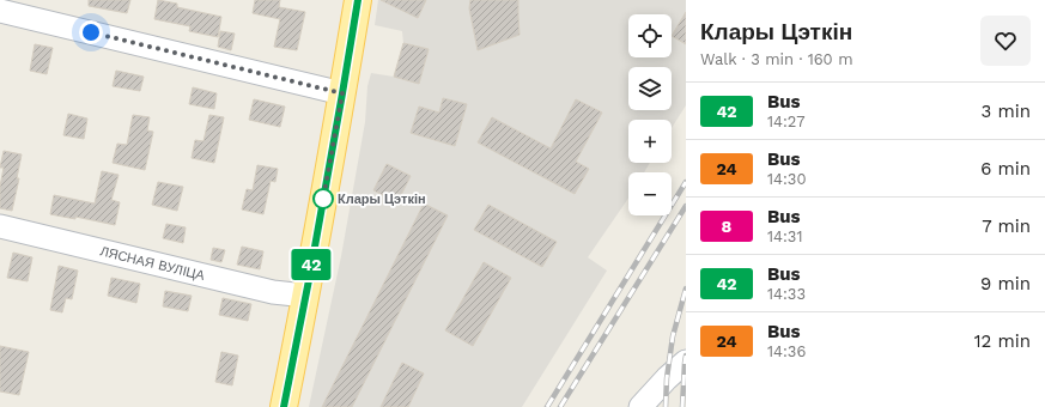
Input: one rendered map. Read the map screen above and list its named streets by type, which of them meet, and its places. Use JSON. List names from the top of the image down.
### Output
{
  "streets": {
    "street": ["ЛЯСНАЯ ВУЛІЦА"]
  },
  "places": ["Клары Цэткін"],
  "lines": ["bus line 42"],
  "page": {
    "on_map": "42",
    "heading": ["Клары Цэткін", "Walk · 3 min · 160 m"],
    "map_buttons": ["+", "−"],
    "list": [
      {
        "mark": "42",
        "name": "Bus",
        "note": "14:27",
        "value": "3 min"
      },
      {
        "mark": "24",
        "name": "Bus",
        "note": "14:30",
        "value": "6 min"
      },
      {
        "mark": "8",
        "name": "Bus",
        "note": "14:31",
        "value": "7 min"
      },
      {
        "mark": "42",
        "name": "Bus",
        "note": "14:33",
        "value": "9 min"
      },
      {
        "mark": "24",
        "name": "Bus",
        "note": "14:36",
        "value": "12 min"
      }
    ]
  }
}
